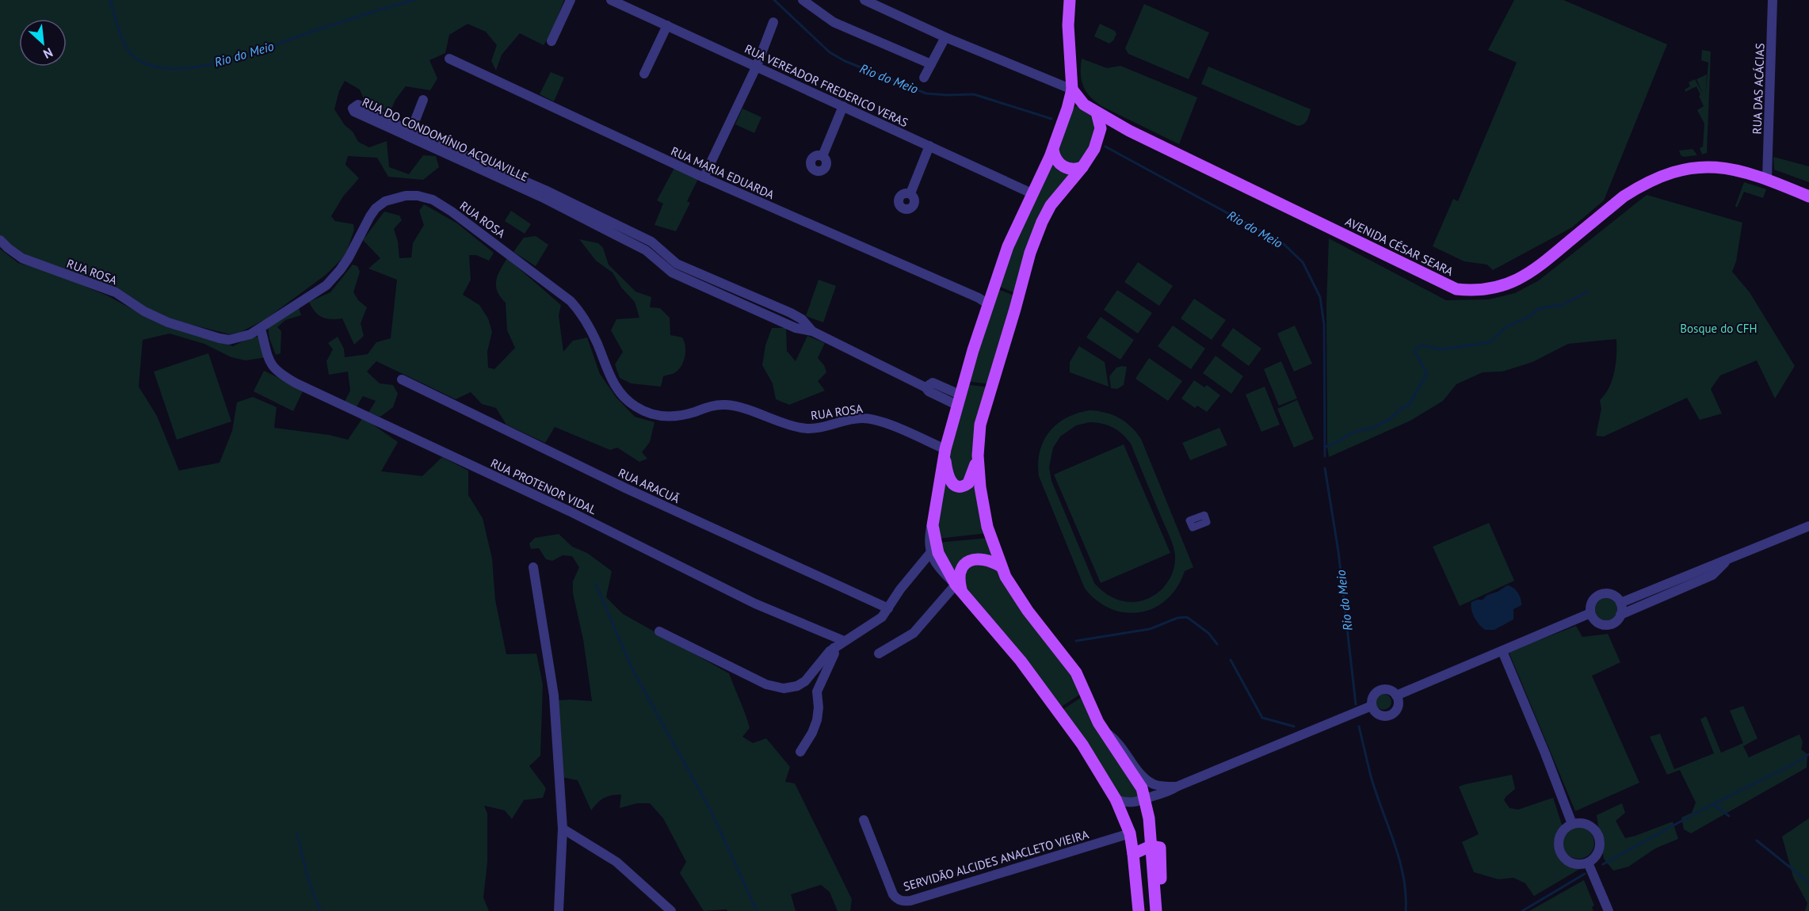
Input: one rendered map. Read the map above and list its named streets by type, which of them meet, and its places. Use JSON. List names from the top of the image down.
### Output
{
  "streets": {
    "main road": ["AVENIDA CÉSAR SEARA"],
    "street": [
      "RUA VEREADOR FREDERICO VERAS",
      "RUA DAS ACÁCIAS",
      "RUA DO CONDOMÍNIO ACQUAVILLE",
      "RUA MARIA EDUARDA",
      "RUA ROSA",
      "RUA ARACUÃ",
      "RUA PROTENOR VIDAL",
      "SERVIDÃO ALCIDES ANACLETO VIEIRA"
    ]
  },
  "crossings": [
    ["RUA DAS ACÁCIAS", "AVENIDA CÉSAR SEARA"],
    ["RUA ROSA", "RUA PROTENOR VIDAL"]
  ],
  "water": ["Rio do Meio"],
  "parks": ["Bosque do CFH"],
  "north": "bottom right"
}
